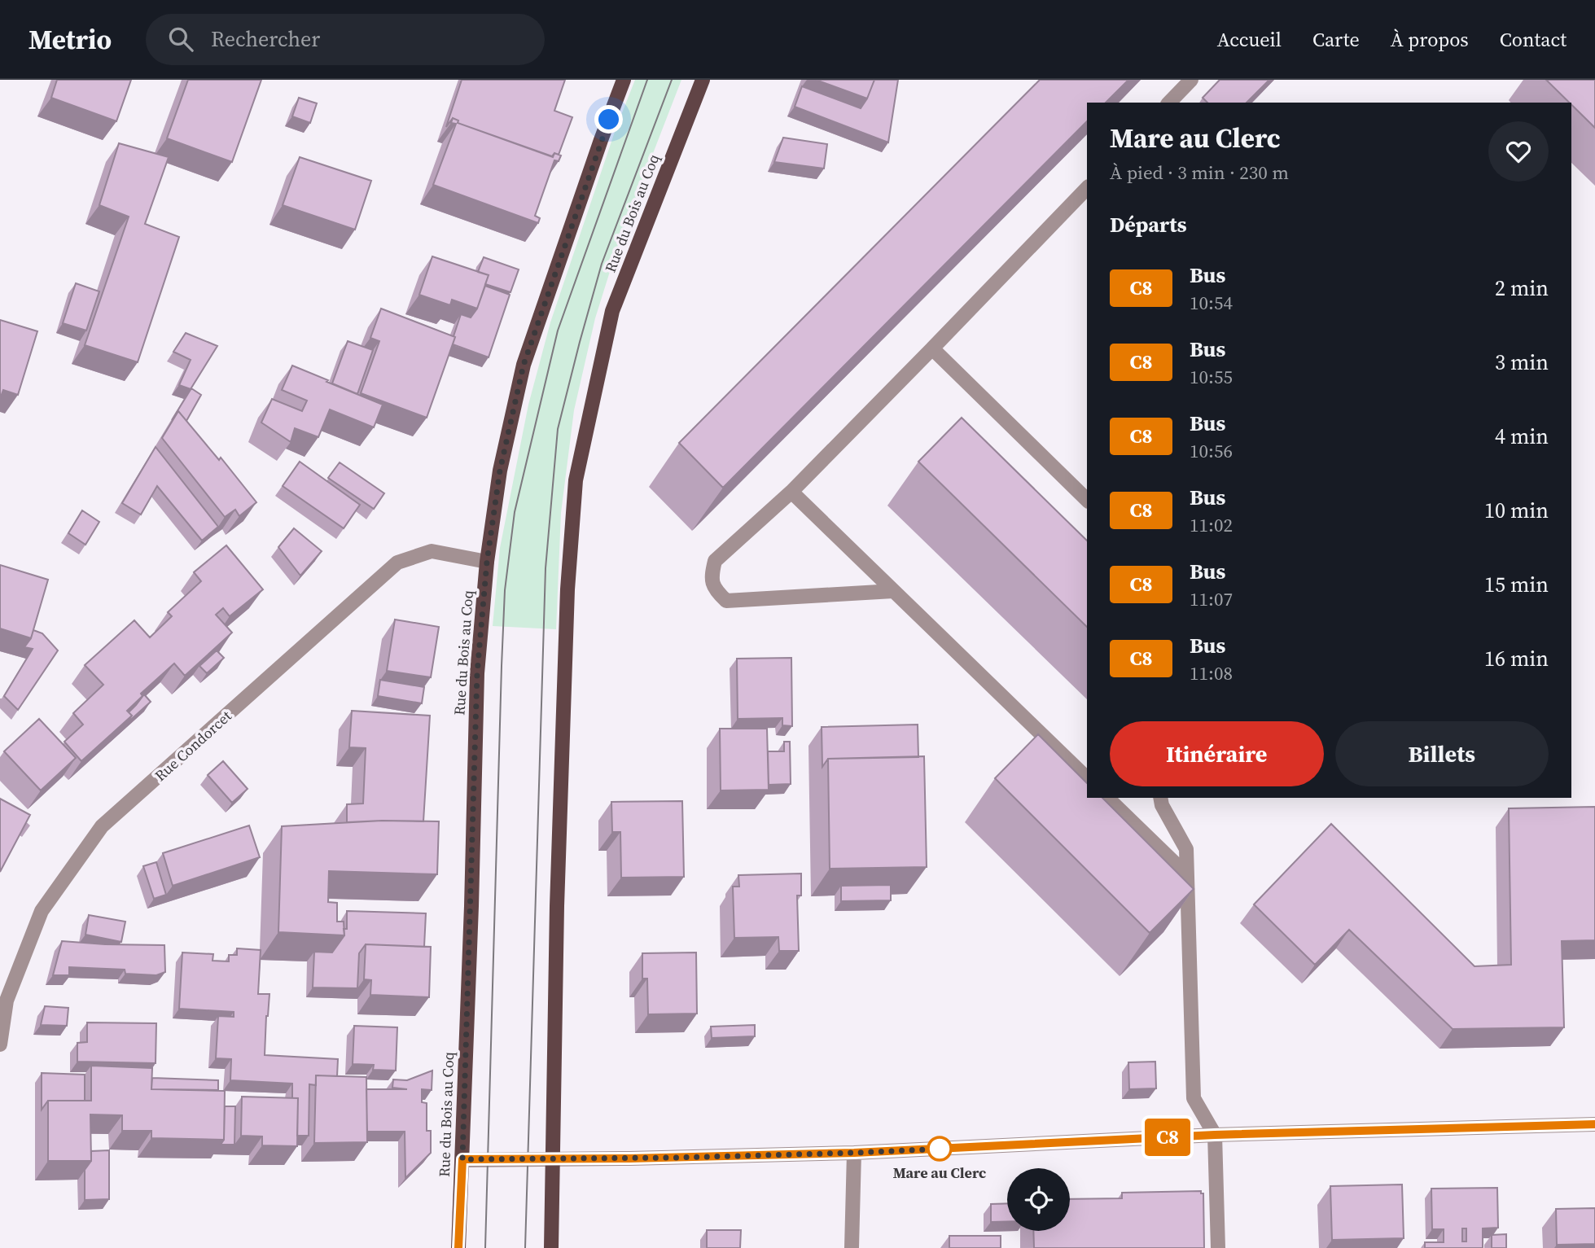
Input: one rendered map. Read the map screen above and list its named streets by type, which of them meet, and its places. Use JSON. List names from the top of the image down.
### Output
{
  "streets": {
    "main road": ["Rue du Bois au Coq"],
    "street": ["Rue Condorcet"]
  },
  "crossings": [
    ["Rue du Bois au Coq", "Rue Condorcet"]
  ],
  "places": ["Mare au Clerc"],
  "lines": ["bus line C8"],
  "page": {
    "header": "Metrio",
    "search": "Rechercher",
    "nav": [
      "Accueil",
      "Carte",
      "À propos",
      "Contact"
    ],
    "on_map": "C8",
    "heading": [
      ["Mare au Clerc", "À pied · 3 min · 230 m"],
      "Départs"
    ],
    "list": [
      {
        "mark": "C8",
        "name": "Bus",
        "note": "10:54",
        "value": "2 min"
      },
      {
        "mark": "C8",
        "name": "Bus",
        "note": "10:55",
        "value": "3 min"
      },
      {
        "mark": "C8",
        "name": "Bus",
        "note": "10:56",
        "value": "4 min"
      },
      {
        "mark": "C8",
        "name": "Bus",
        "note": "11:02",
        "value": "10 min"
      },
      {
        "mark": "C8",
        "name": "Bus",
        "note": "11:07",
        "value": "15 min"
      },
      {
        "mark": "C8",
        "name": "Bus",
        "note": "11:08",
        "value": "16 min"
      }
    ],
    "buttons": ["Itinéraire", "Billets"]
  }
}
